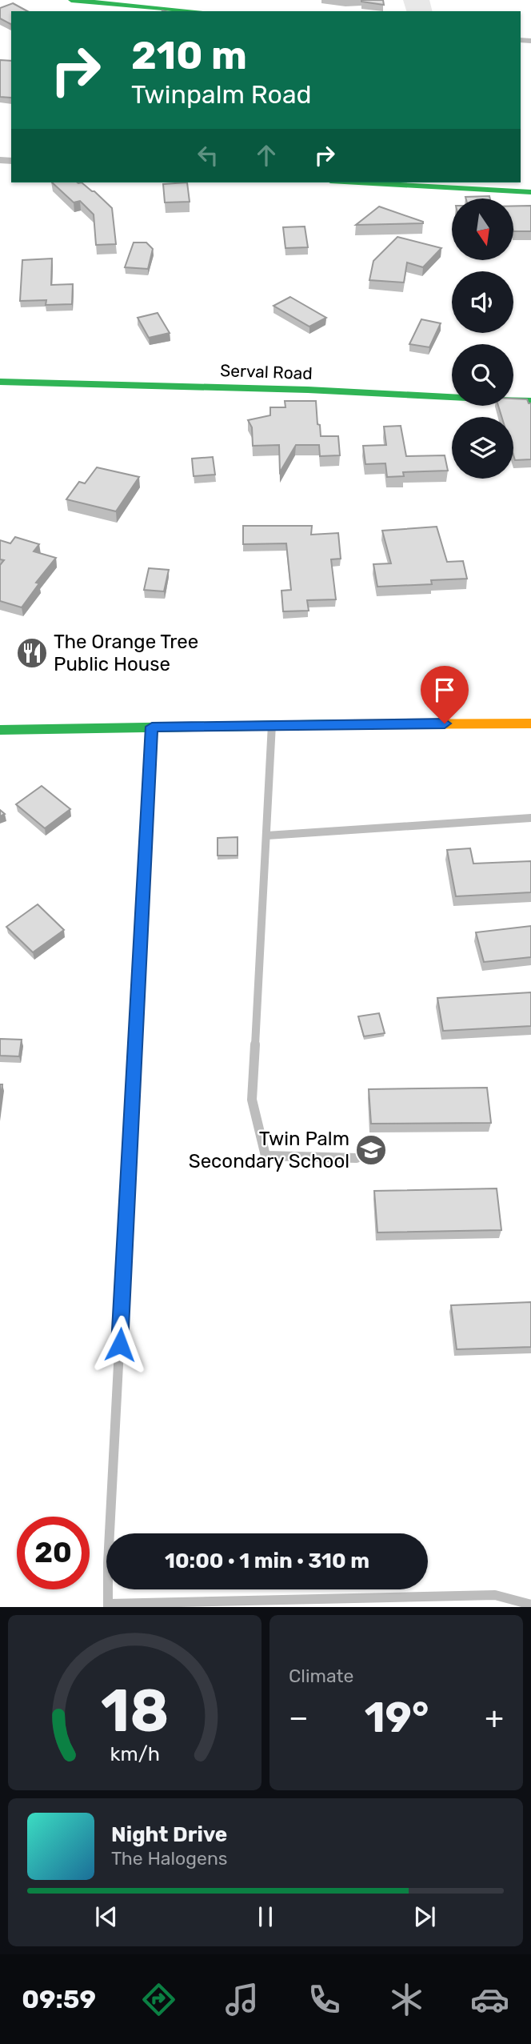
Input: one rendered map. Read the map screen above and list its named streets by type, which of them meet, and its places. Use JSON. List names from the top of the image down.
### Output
{
  "streets": {
    "street": ["Serval Road"]
  },
  "places": {
    "restaurant": ["The Orange Tree Public House"],
    "school or university": ["Twin Palm Secondary School"]
  },
  "north": "bottom",
  "page": {
    "turn": ["210 m", "Twinpalm Road"],
    "limit": "20",
    "trip": "10:00 · 1 min · 310 m",
    "tile": "Climate",
    "heat": ["−", "19°", "+"],
    "song": ["Night Drive", "The Halogens"],
    "tabs": "09:59",
    "gauge": ["18", "km/h"]
  }
}
